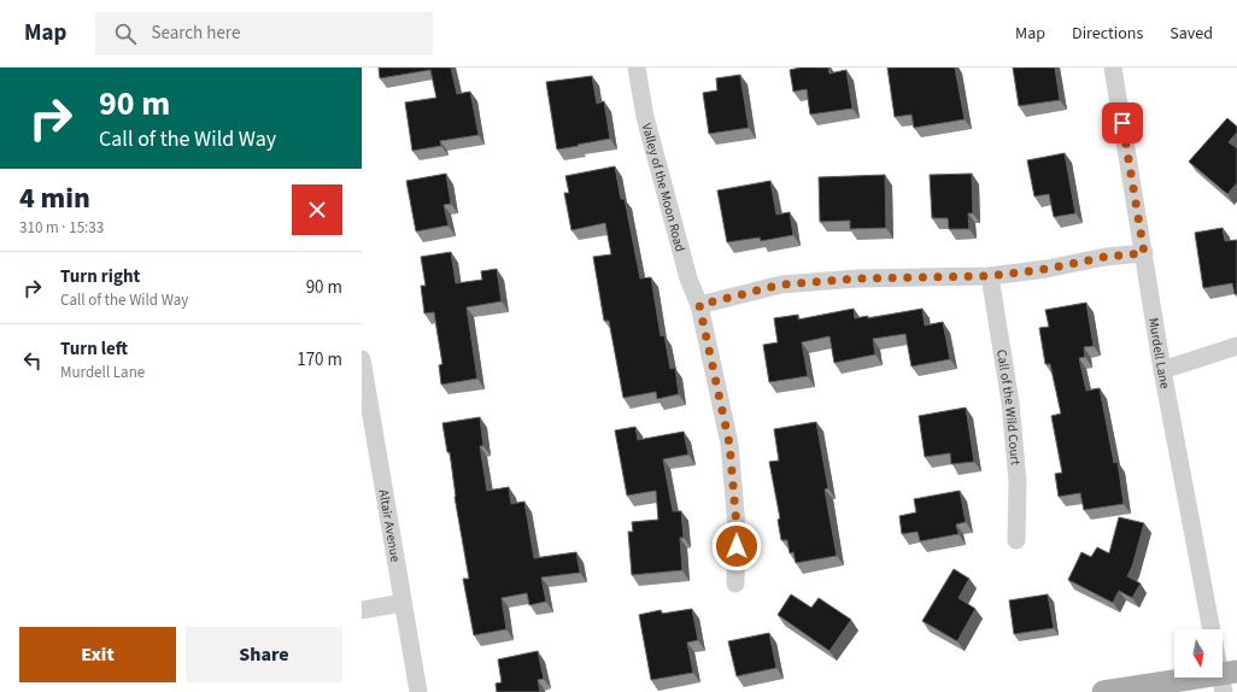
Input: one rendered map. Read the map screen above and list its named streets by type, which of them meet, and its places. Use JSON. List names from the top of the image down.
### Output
{
  "streets": {
    "street": [
      "Valley of the Moon Road",
      "Murdell Lane",
      "Call of the Wild Court",
      "Altair Avenue"
    ]
  },
  "north": "bottom",
  "page": {
    "header": "Map",
    "search": "Search here",
    "nav": ["Map", "Directions", "Saved"],
    "turn": ["90 m", "Call of the Wild Way"],
    "heading": ["4 min", "310 m · 15:33"],
    "list": [
      {
        "name": "Turn right",
        "note": "Call of the Wild Way",
        "value": "90 m"
      },
      {
        "name": "Turn left",
        "note": "Murdell Lane",
        "value": "170 m"
      }
    ],
    "buttons": ["Exit", "Share"]
  }
}
